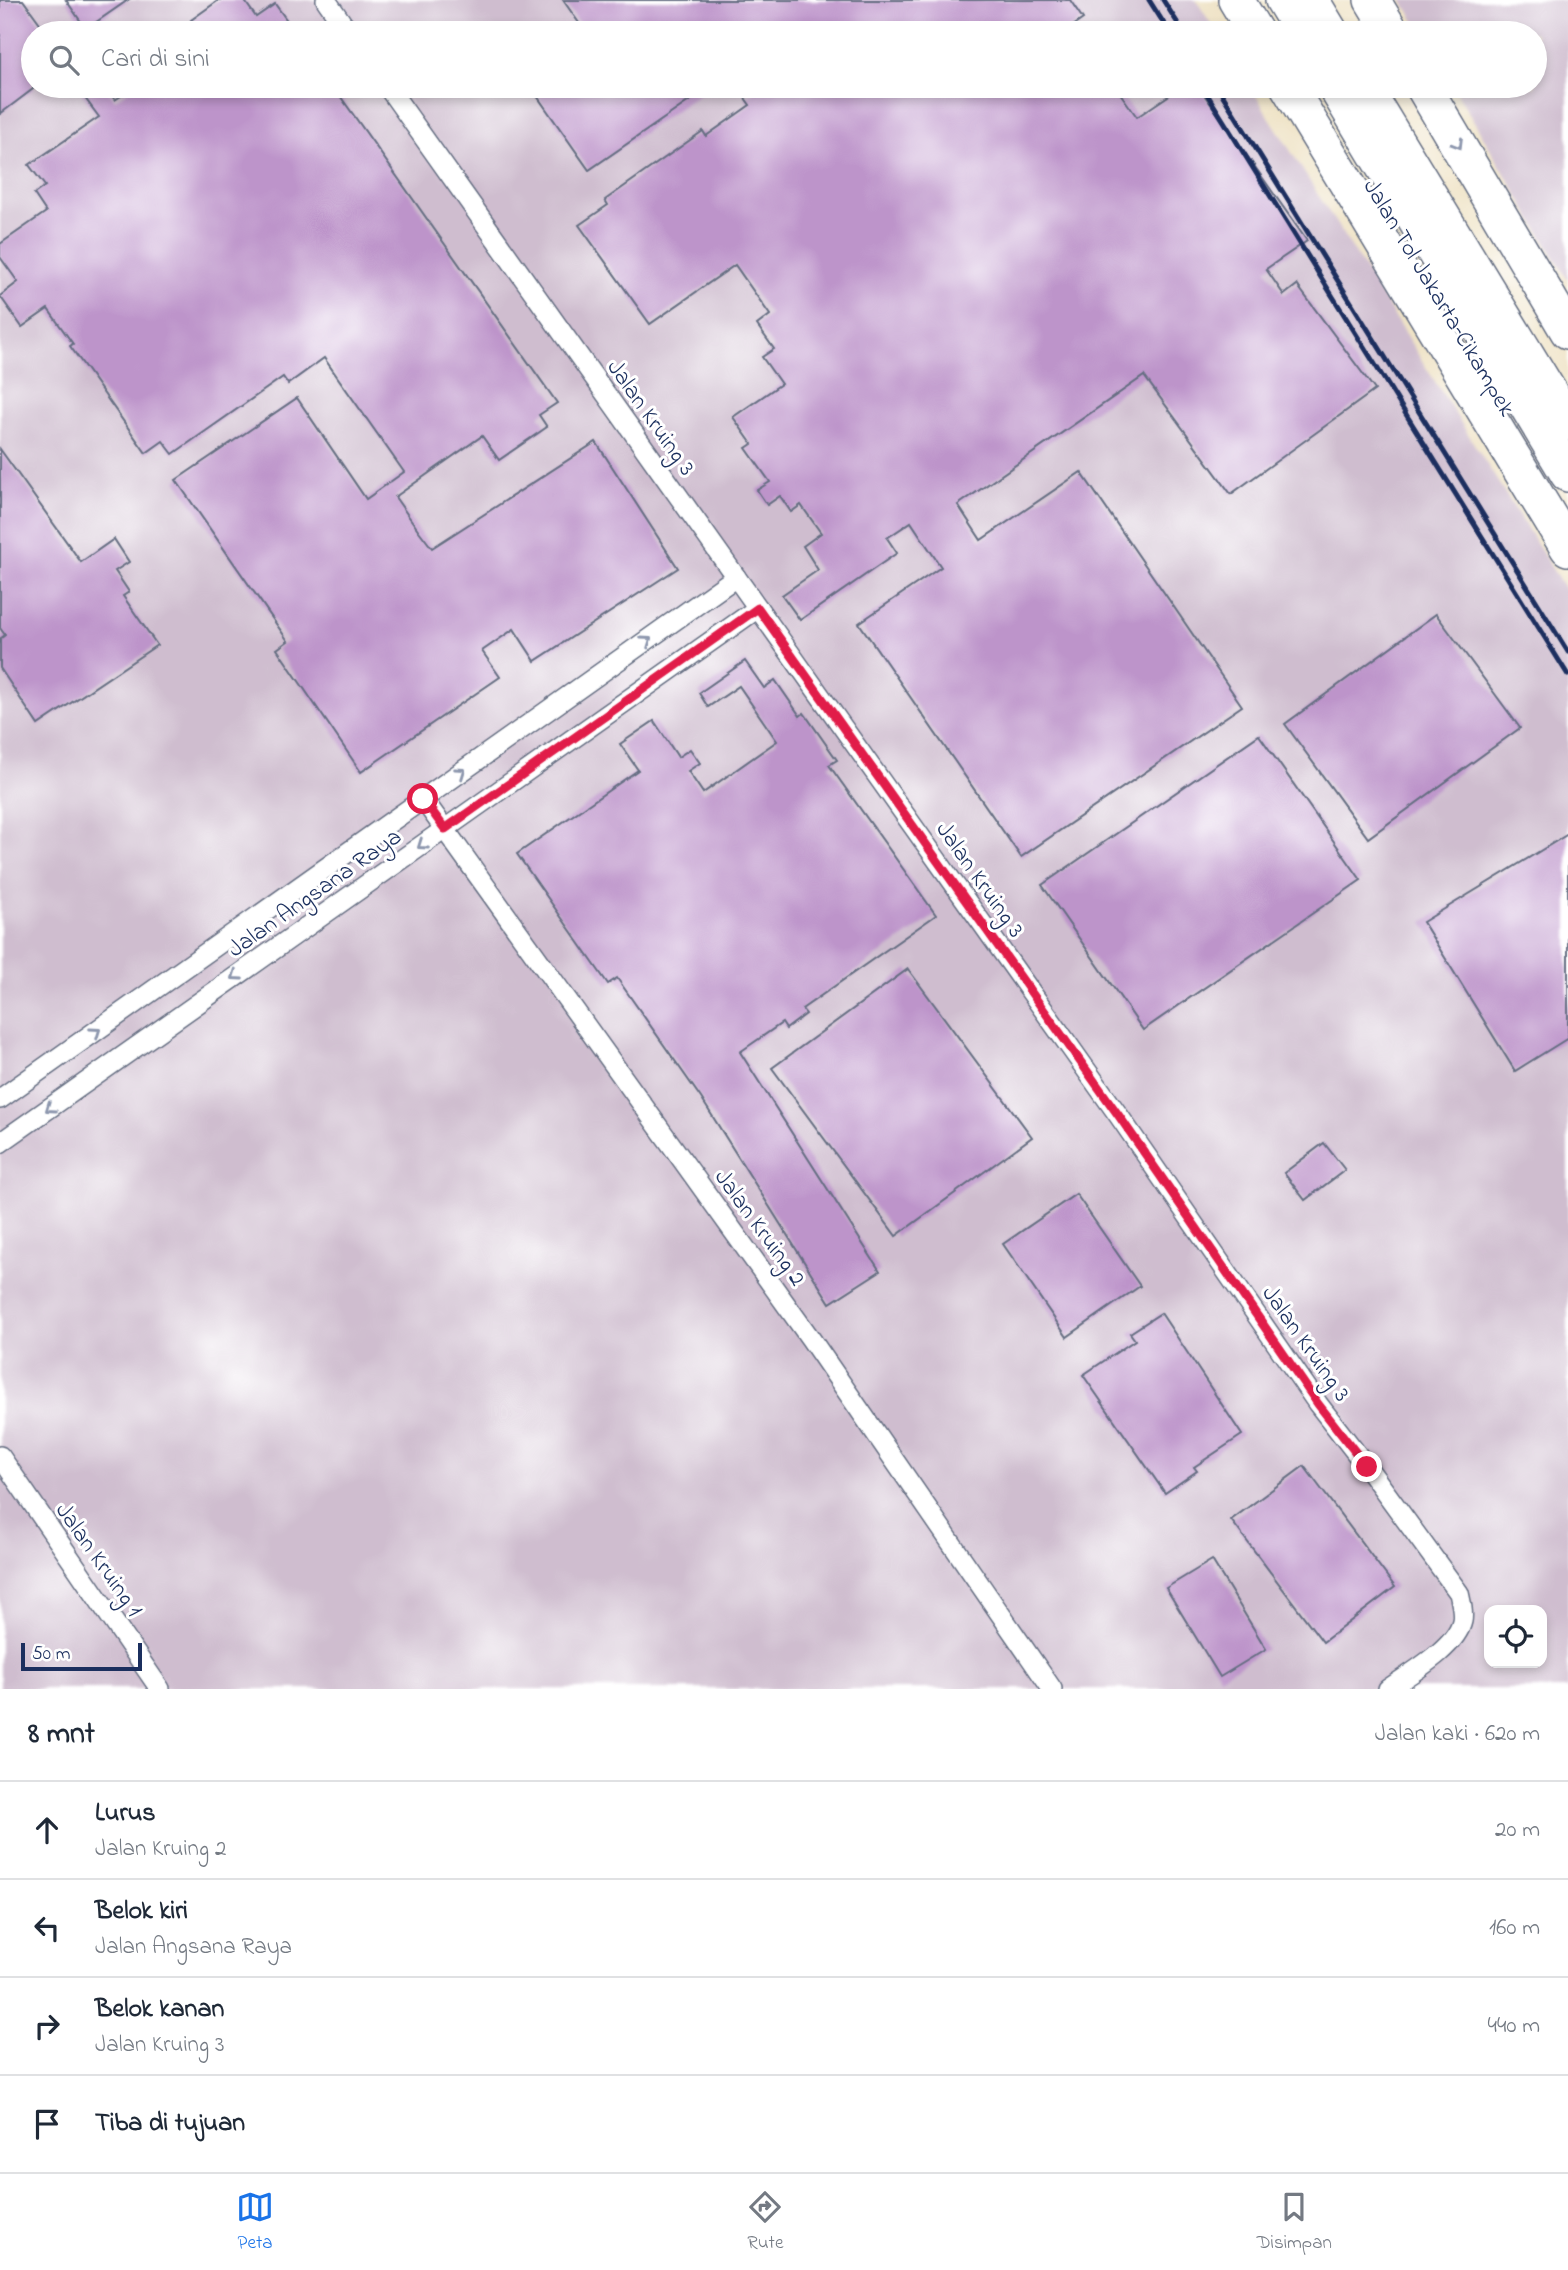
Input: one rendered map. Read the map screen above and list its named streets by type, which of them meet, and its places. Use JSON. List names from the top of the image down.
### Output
{
  "streets": {
    "highway": ["Jalan Tol Jakarta–Cikampek"],
    "street": [
      "Jalan Kruing 3",
      "Jalan Angsana Raya",
      "Jalan Kruing 2",
      "Jalan Kruing 1"
    ]
  },
  "crossings": [
    ["Jalan Kruing 3", "Jalan Angsana Raya"],
    ["Jalan Angsana Raya", "Jalan Kruing 2"]
  ],
  "scale_bar": "50 m",
  "page": {
    "search": "Cari di sini",
    "scale": "50 m",
    "heading": ["8 mnt", "Jalan kaki · 620 m"],
    "list": [
      ["Lurus", "Jalan Kruing 2", "20 m"],
      ["Belok kiri", "Jalan Angsana Raya", "160 m"],
      ["Belok kanan", "Jalan Kruing 3", "440 m"],
      "Tiba di tujuan"
    ],
    "nav": ["Peta", "Rute", "Disimpan"]
  }
}
